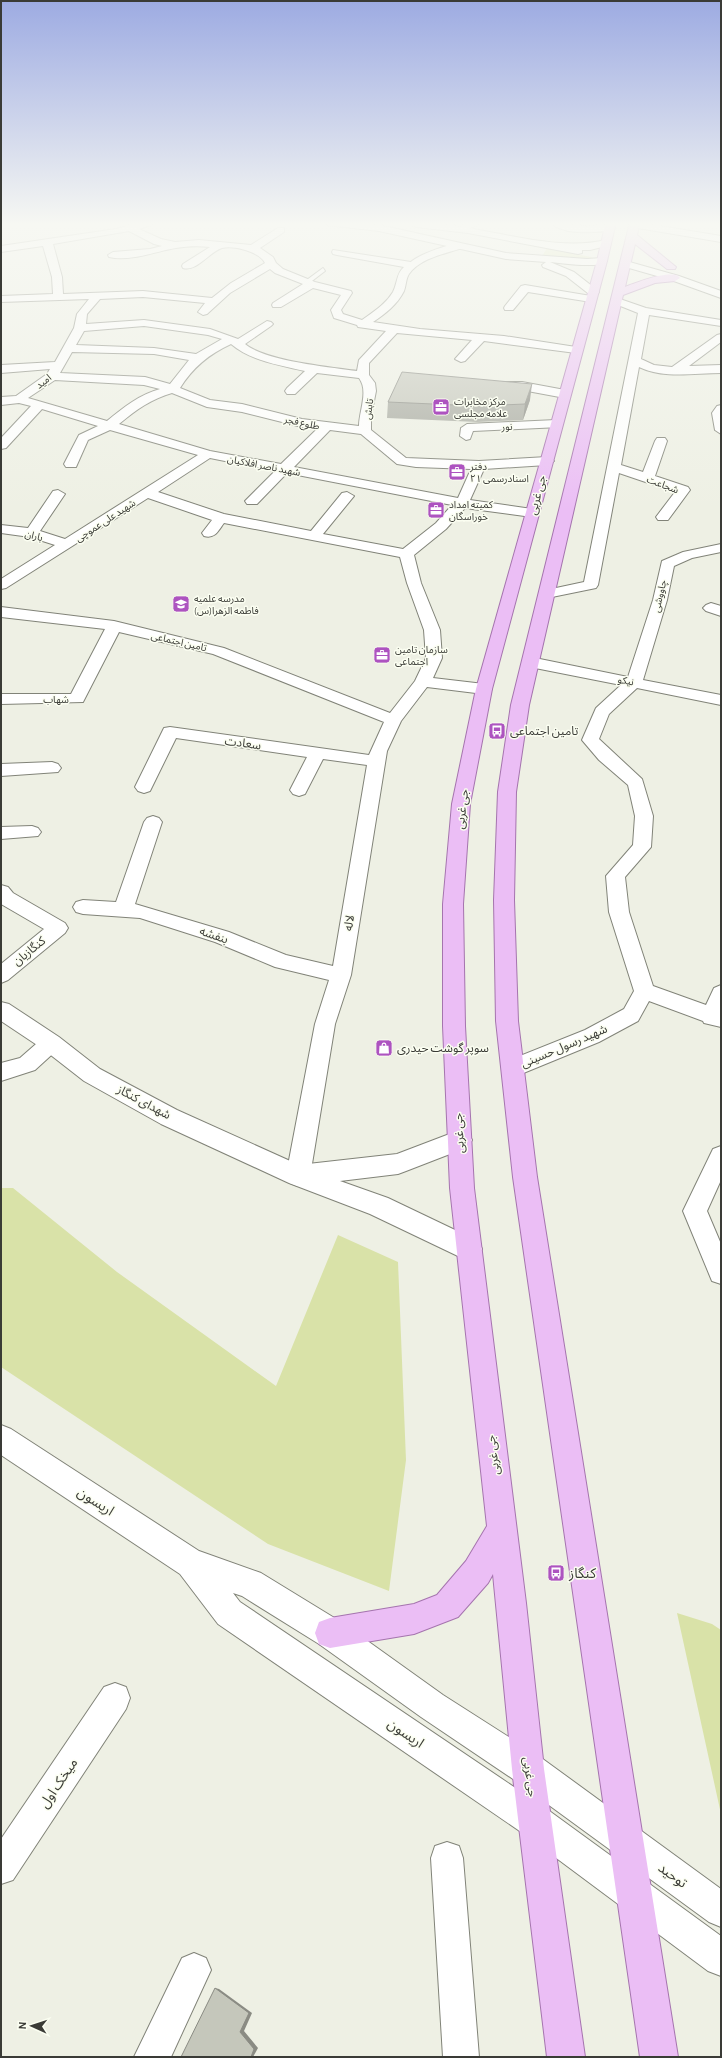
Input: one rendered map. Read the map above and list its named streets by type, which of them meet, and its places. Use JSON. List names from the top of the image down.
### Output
{
  "streets": {
    "main road": [
      "جی غربی",
      "شهدای کنگاز",
      "اریسون",
      "توحید"
    ],
    "street": [
      "امید",
      "تابش",
      "طلوع فجر",
      "نور",
      "شهید ناصر افلاکیان",
      "شجاعت",
      "شهید علی عموچی",
      "باران",
      "چاووشی",
      "تامین اجتماعی",
      "نیکو",
      "شهاب",
      "سعادت",
      "لاله",
      "بنفشه",
      "کنگازیان",
      "شهید رسول حسینی",
      "میخک اول"
    ]
  },
  "crossings": [
    ["امید", "طلوع فجر"],
    ["امید", "شهید ناصر افلاکیان"],
    ["تابش", "طلوع فجر"],
    ["نور", "جی غربی"],
    ["شهید ناصر افلاکیان", "جی غربی"],
    ["شهید ناصر افلاکیان", "شهید علی عموچی"],
    ["جی غربی", "شهدای کنگاز"],
    ["جی غربی", "اریسون"],
    ["جی غربی", "توحید"],
    ["شهید علی عموچی", "باران"],
    ["چاووشی", "نیکو"],
    ["تامین اجتماعی", "شهاب"],
    ["تامین اجتماعی", "لاله"],
    ["سعادت", "لاله"],
    ["لاله", "بنفشه"],
    ["لاله", "شهدای کنگاز"],
    ["اریسون", "توحید"]
  ],
  "places": {
    "office": [
      "مرکز مخابرات علامه مجلسی",
      "دفتر اسنادرسمی ۲۱",
      "کمیته امداد خوراسگان",
      "سازمان تامین اجتماعی"
    ],
    "school or university": ["مدرسه علمیه فاطمه الزهرا(س)"],
    "bus stop": ["تامین اجتماعی", "کنگاز"],
    "shop": ["سوپر گوشت حیدری"]
  },
  "north": "left"
}
